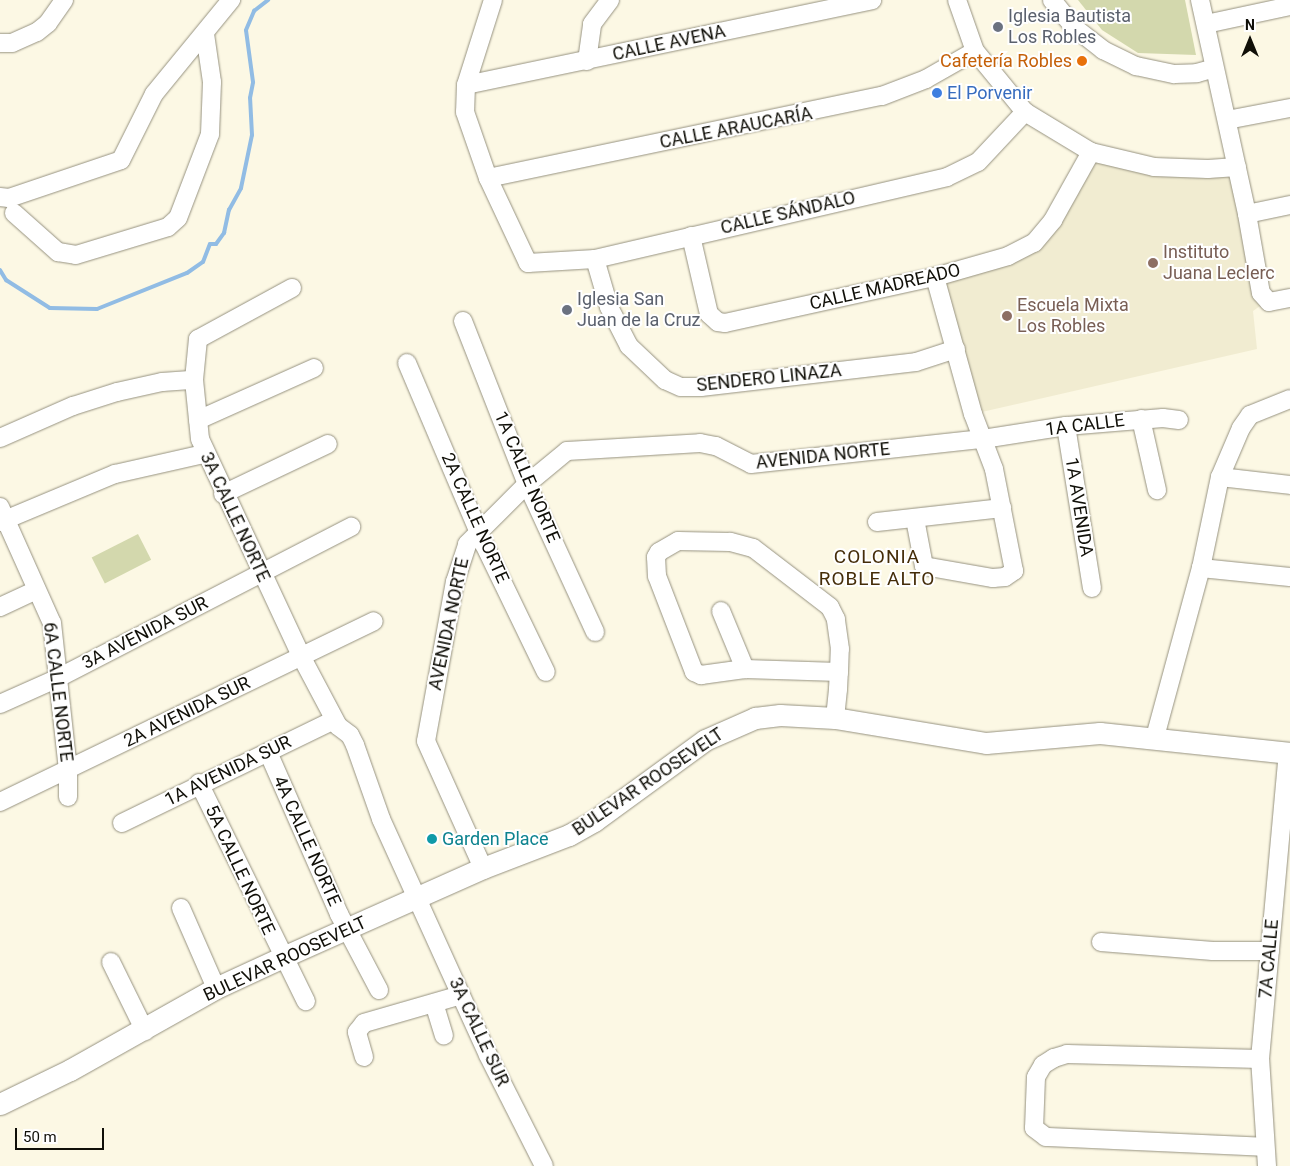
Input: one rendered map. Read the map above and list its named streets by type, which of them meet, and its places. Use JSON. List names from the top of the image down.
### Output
{
  "streets": {
    "main road": ["BULEVAR ROOSEVELT"],
    "street": [
      "CALLE AVENA",
      "CALLE ARAUCARÍA",
      "CALLE SÁNDALO",
      "CALLE MADREADO",
      "SENDERO LINAZA",
      "1A CALLE",
      "AVENIDA NORTE",
      "1A CALLE NORTE",
      "1A AVENIDA",
      "3A CALLE NORTE",
      "2A CALLE NORTE",
      "3A AVENIDA SUR",
      "6A CALLE NORTE",
      "2A AVENIDA SUR",
      "1A AVENIDA SUR",
      "4A CALLE NORTE",
      "5A CALLE NORTE",
      "7A CALLE",
      "3A CALLE SUR"
    ]
  },
  "crossings": [
    ["CALLE ARAUCARÍA", "CALLE SÁNDALO"],
    ["CALLE SÁNDALO", "CALLE MADREADO"],
    ["CALLE SÁNDALO", "SENDERO LINAZA"],
    ["1A CALLE", "AVENIDA NORTE"],
    ["1A CALLE", "1A AVENIDA"],
    ["AVENIDA NORTE", "1A CALLE NORTE"],
    ["AVENIDA NORTE", "2A CALLE NORTE"],
    ["AVENIDA NORTE", "BULEVAR ROOSEVELT"],
    ["3A CALLE NORTE", "3A AVENIDA SUR"],
    ["3A CALLE NORTE", "2A AVENIDA SUR"],
    ["3A CALLE NORTE", "1A AVENIDA SUR"],
    ["3A CALLE NORTE", "BULEVAR ROOSEVELT"],
    ["3A CALLE NORTE", "3A CALLE SUR"],
    ["3A AVENIDA SUR", "6A CALLE NORTE"],
    ["6A CALLE NORTE", "2A AVENIDA SUR"],
    ["1A AVENIDA SUR", "4A CALLE NORTE"],
    ["1A AVENIDA SUR", "5A CALLE NORTE"],
    ["BULEVAR ROOSEVELT", "4A CALLE NORTE"],
    ["BULEVAR ROOSEVELT", "5A CALLE NORTE"],
    ["BULEVAR ROOSEVELT", "7A CALLE"],
    ["BULEVAR ROOSEVELT", "3A CALLE SUR"]
  ],
  "districts": ["COLONIA ROBLE ALTO"],
  "places": [
    "Iglesia Bautista Los Robles",
    "Cafetería Robles",
    "El Porvenir",
    "Instituto Juana Leclerc",
    "Iglesia San Juan de la Cruz",
    "Escuela Mixta Los Robles",
    "Garden Place"
  ],
  "scale_bar": "50 m",
  "north": "top"
}
